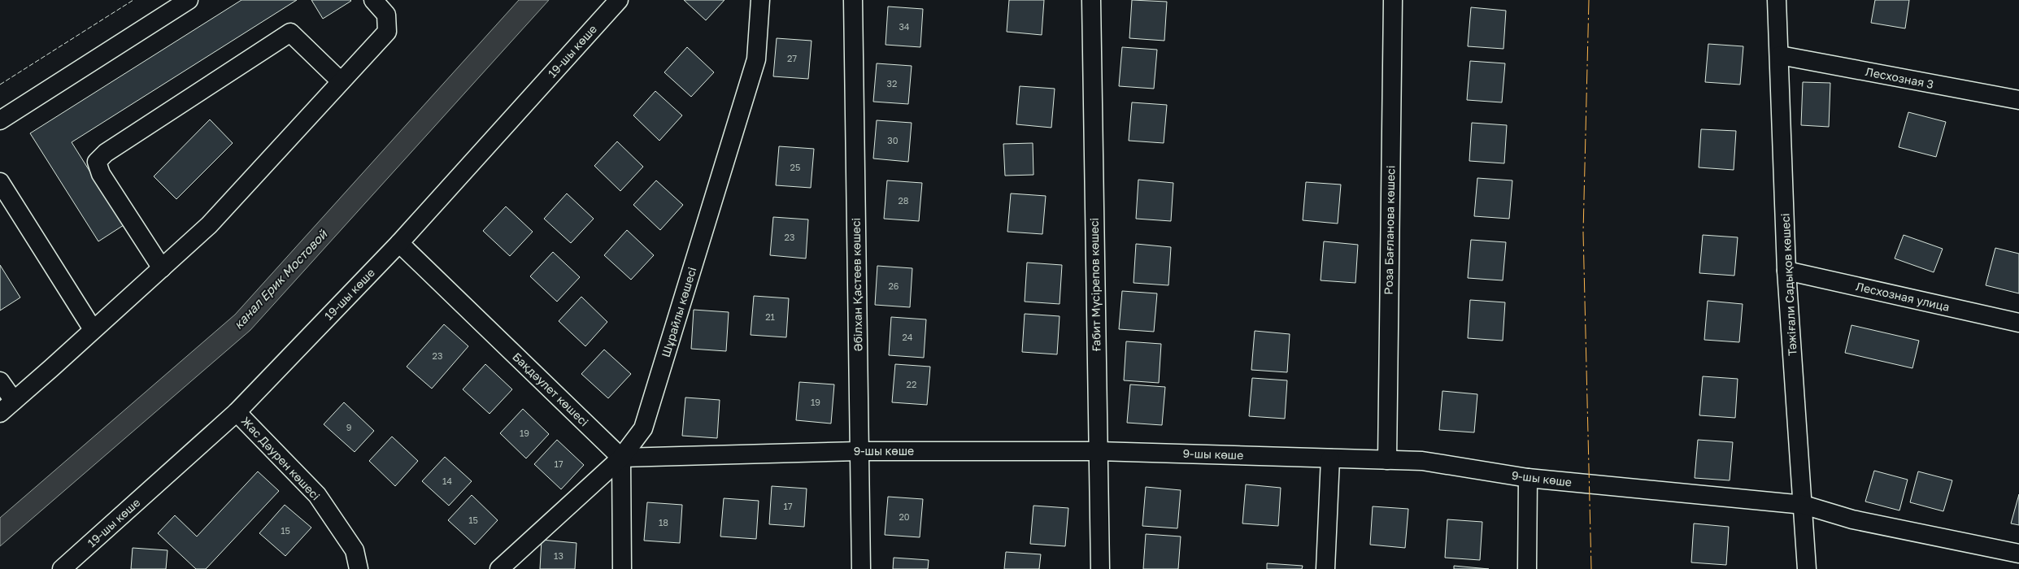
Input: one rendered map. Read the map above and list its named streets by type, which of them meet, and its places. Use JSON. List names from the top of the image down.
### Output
{
  "streets": {
    "street": [
      "19-шы көше",
      "Лесхозная 3",
      "Роза Бағланова көшесi",
      "Әбілхан Қастеев көшесi",
      "Ғабит Мүсірепов көшесi",
      "Тәжіғали Садықов көшесі",
      "Лесхозная улица",
      "Шұрайлы көшесі",
      "Бақдәулет көшесi",
      "9-шы көше",
      "Жас Дәурен көшесі"
    ]
  },
  "crossings": [
    ["19-шы көше", "Бақдәулет көшесi"],
    ["19-шы көше", "Жас Дәурен көшесі"],
    ["Лесхозная 3", "Тәжіғали Садықов көшесі"],
    ["Роза Бағланова көшесi", "9-шы көше"],
    ["Әбілхан Қастеев көшесi", "9-шы көше"],
    ["Ғабит Мүсірепов көшесi", "9-шы көше"],
    ["Тәжіғали Садықов көшесі", "Лесхозная улица"],
    ["Тәжіғали Садықов көшесі", "9-шы көше"],
    ["Шұрайлы көшесі", "Бақдәулет көшесi"],
    ["Шұрайлы көшесі", "9-шы көше"],
    ["Бақдәулет көшесi", "9-шы көше"]
  ],
  "water": ["канал Ерик Мостовой"],
  "house_numbers": [
    "34",
    "27",
    "32",
    "30",
    "25",
    "28",
    "23",
    "26",
    "21",
    "24",
    "23",
    "22",
    "19",
    "9",
    "19",
    "17",
    "14",
    "17",
    "20",
    "15",
    "18",
    "15",
    "13"
  ]
}
